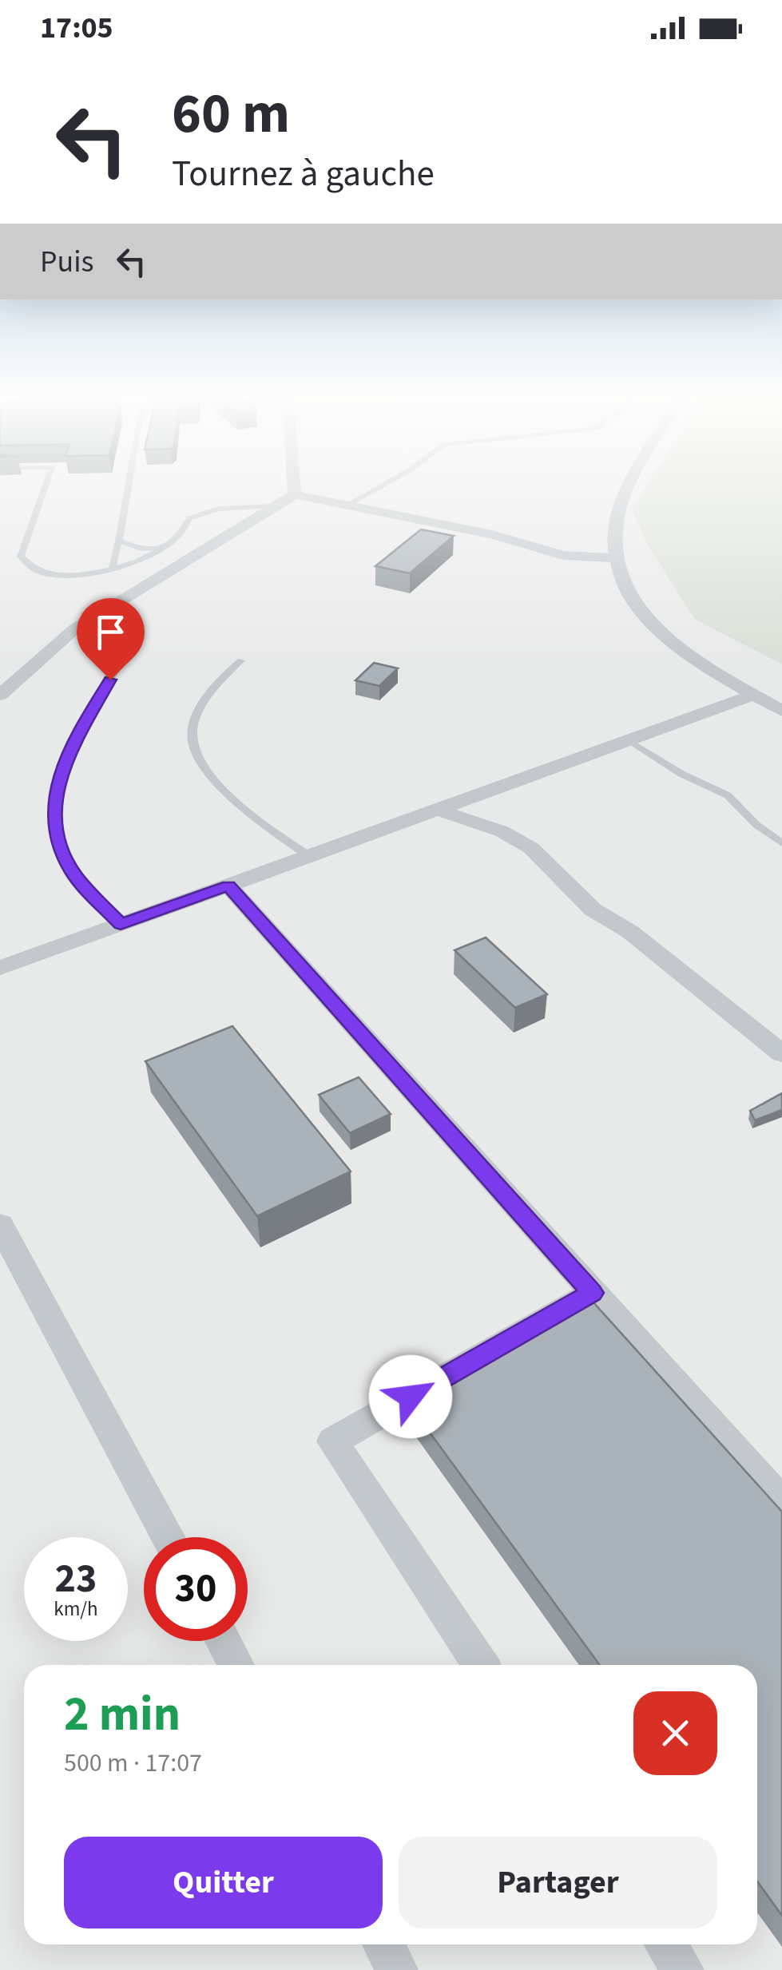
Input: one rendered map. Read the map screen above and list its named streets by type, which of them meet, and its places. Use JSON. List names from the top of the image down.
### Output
{
  "page": {
    "status": "17:05",
    "turn": ["60 m", "Tournez à gauche"],
    "then": "Puis",
    "speed": "23 km/h",
    "limit": "30",
    "heading": ["2 min", "500 m · 17:07"],
    "buttons": ["Quitter", "Partager"]
  }
}
